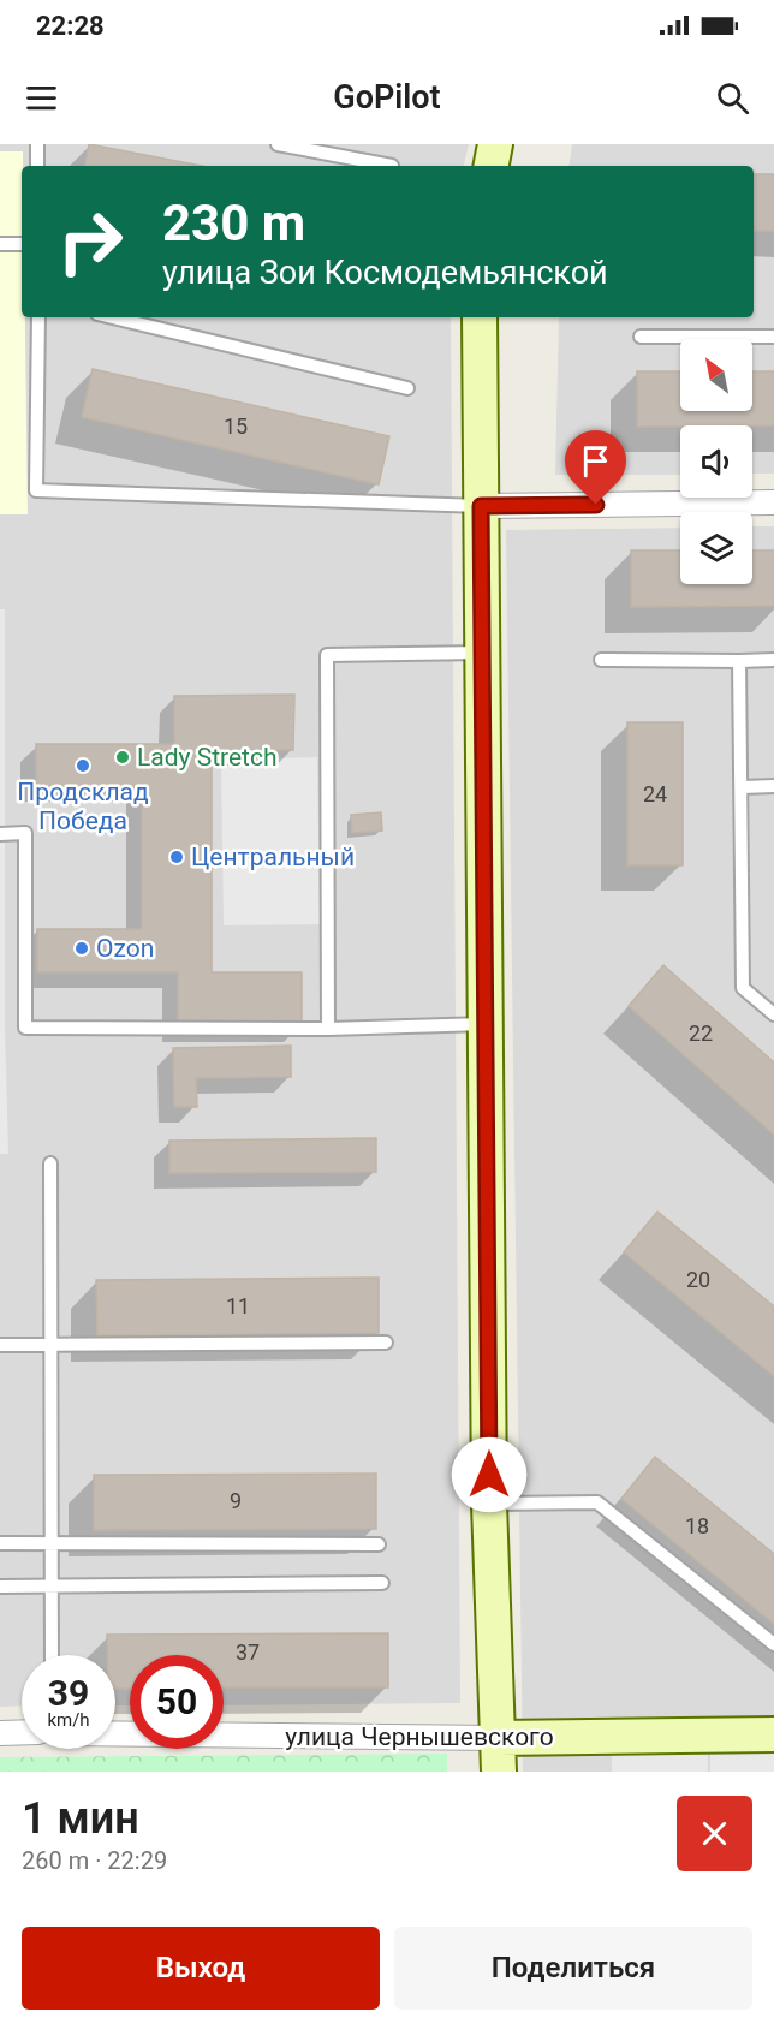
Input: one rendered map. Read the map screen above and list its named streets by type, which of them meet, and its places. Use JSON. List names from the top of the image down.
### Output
{
  "streets": {
    "main road": ["улица Чернышевского"]
  },
  "places": [
    "Lady Stretch",
    "Продсклад Победа",
    "Центральный",
    "Ozon"
  ],
  "house_numbers": [
    "15",
    "24",
    "22",
    "20",
    "11",
    "9",
    "18",
    "37"
  ],
  "north": "top left",
  "page": {
    "status": "22:28",
    "header": "GoPilot",
    "turn": ["230 m", "улица Зои Космодемьянской"],
    "speed": "39 km/h",
    "limit": "50",
    "heading": ["1 мин", "260 m · 22:29"],
    "buttons": ["Выход", "Поделиться"]
  }
}
